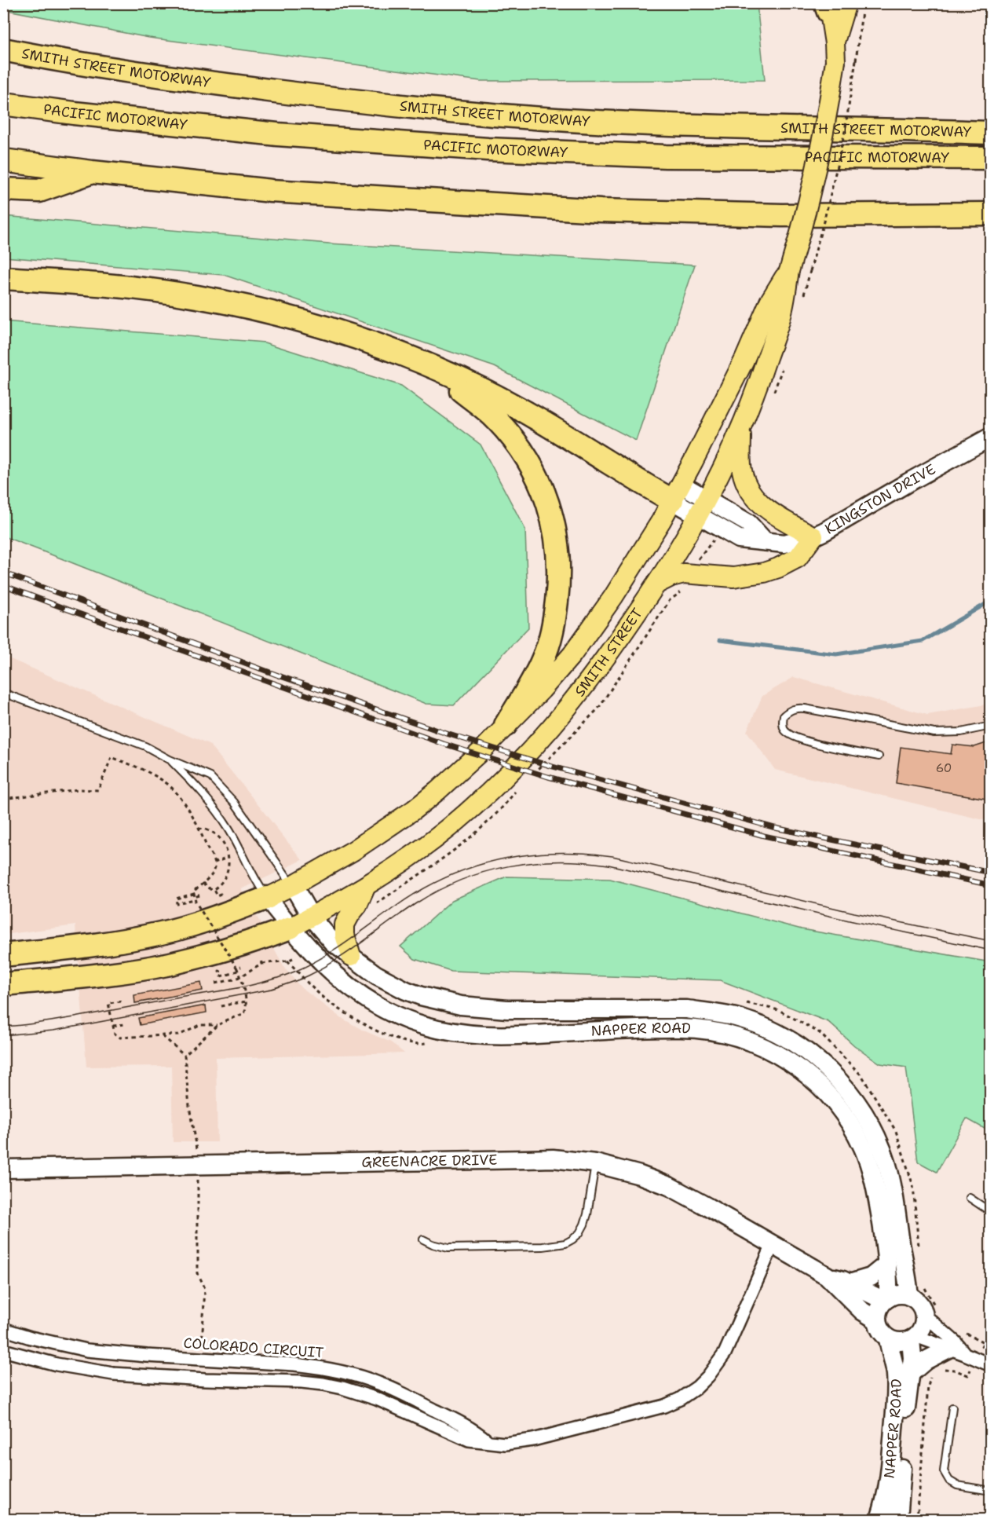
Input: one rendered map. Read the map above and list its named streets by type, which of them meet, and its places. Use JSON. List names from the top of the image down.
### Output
{
  "streets": {
    "highway": ["SMITH STREET MOTORWAY", "PACIFIC MOTORWAY"],
    "main road": [
      "KINGSTON DRIVE",
      "SMITH STREET",
      "NAPPER ROAD",
      "GREENACRE DRIVE"
    ],
    "street": ["COLORADO CIRCUIT"]
  },
  "crossings": [
    ["KINGSTON DRIVE", "SMITH STREET"],
    ["SMITH STREET", "NAPPER ROAD"],
    ["NAPPER ROAD", "GREENACRE DRIVE"]
  ],
  "house_numbers": ["60"]
}
